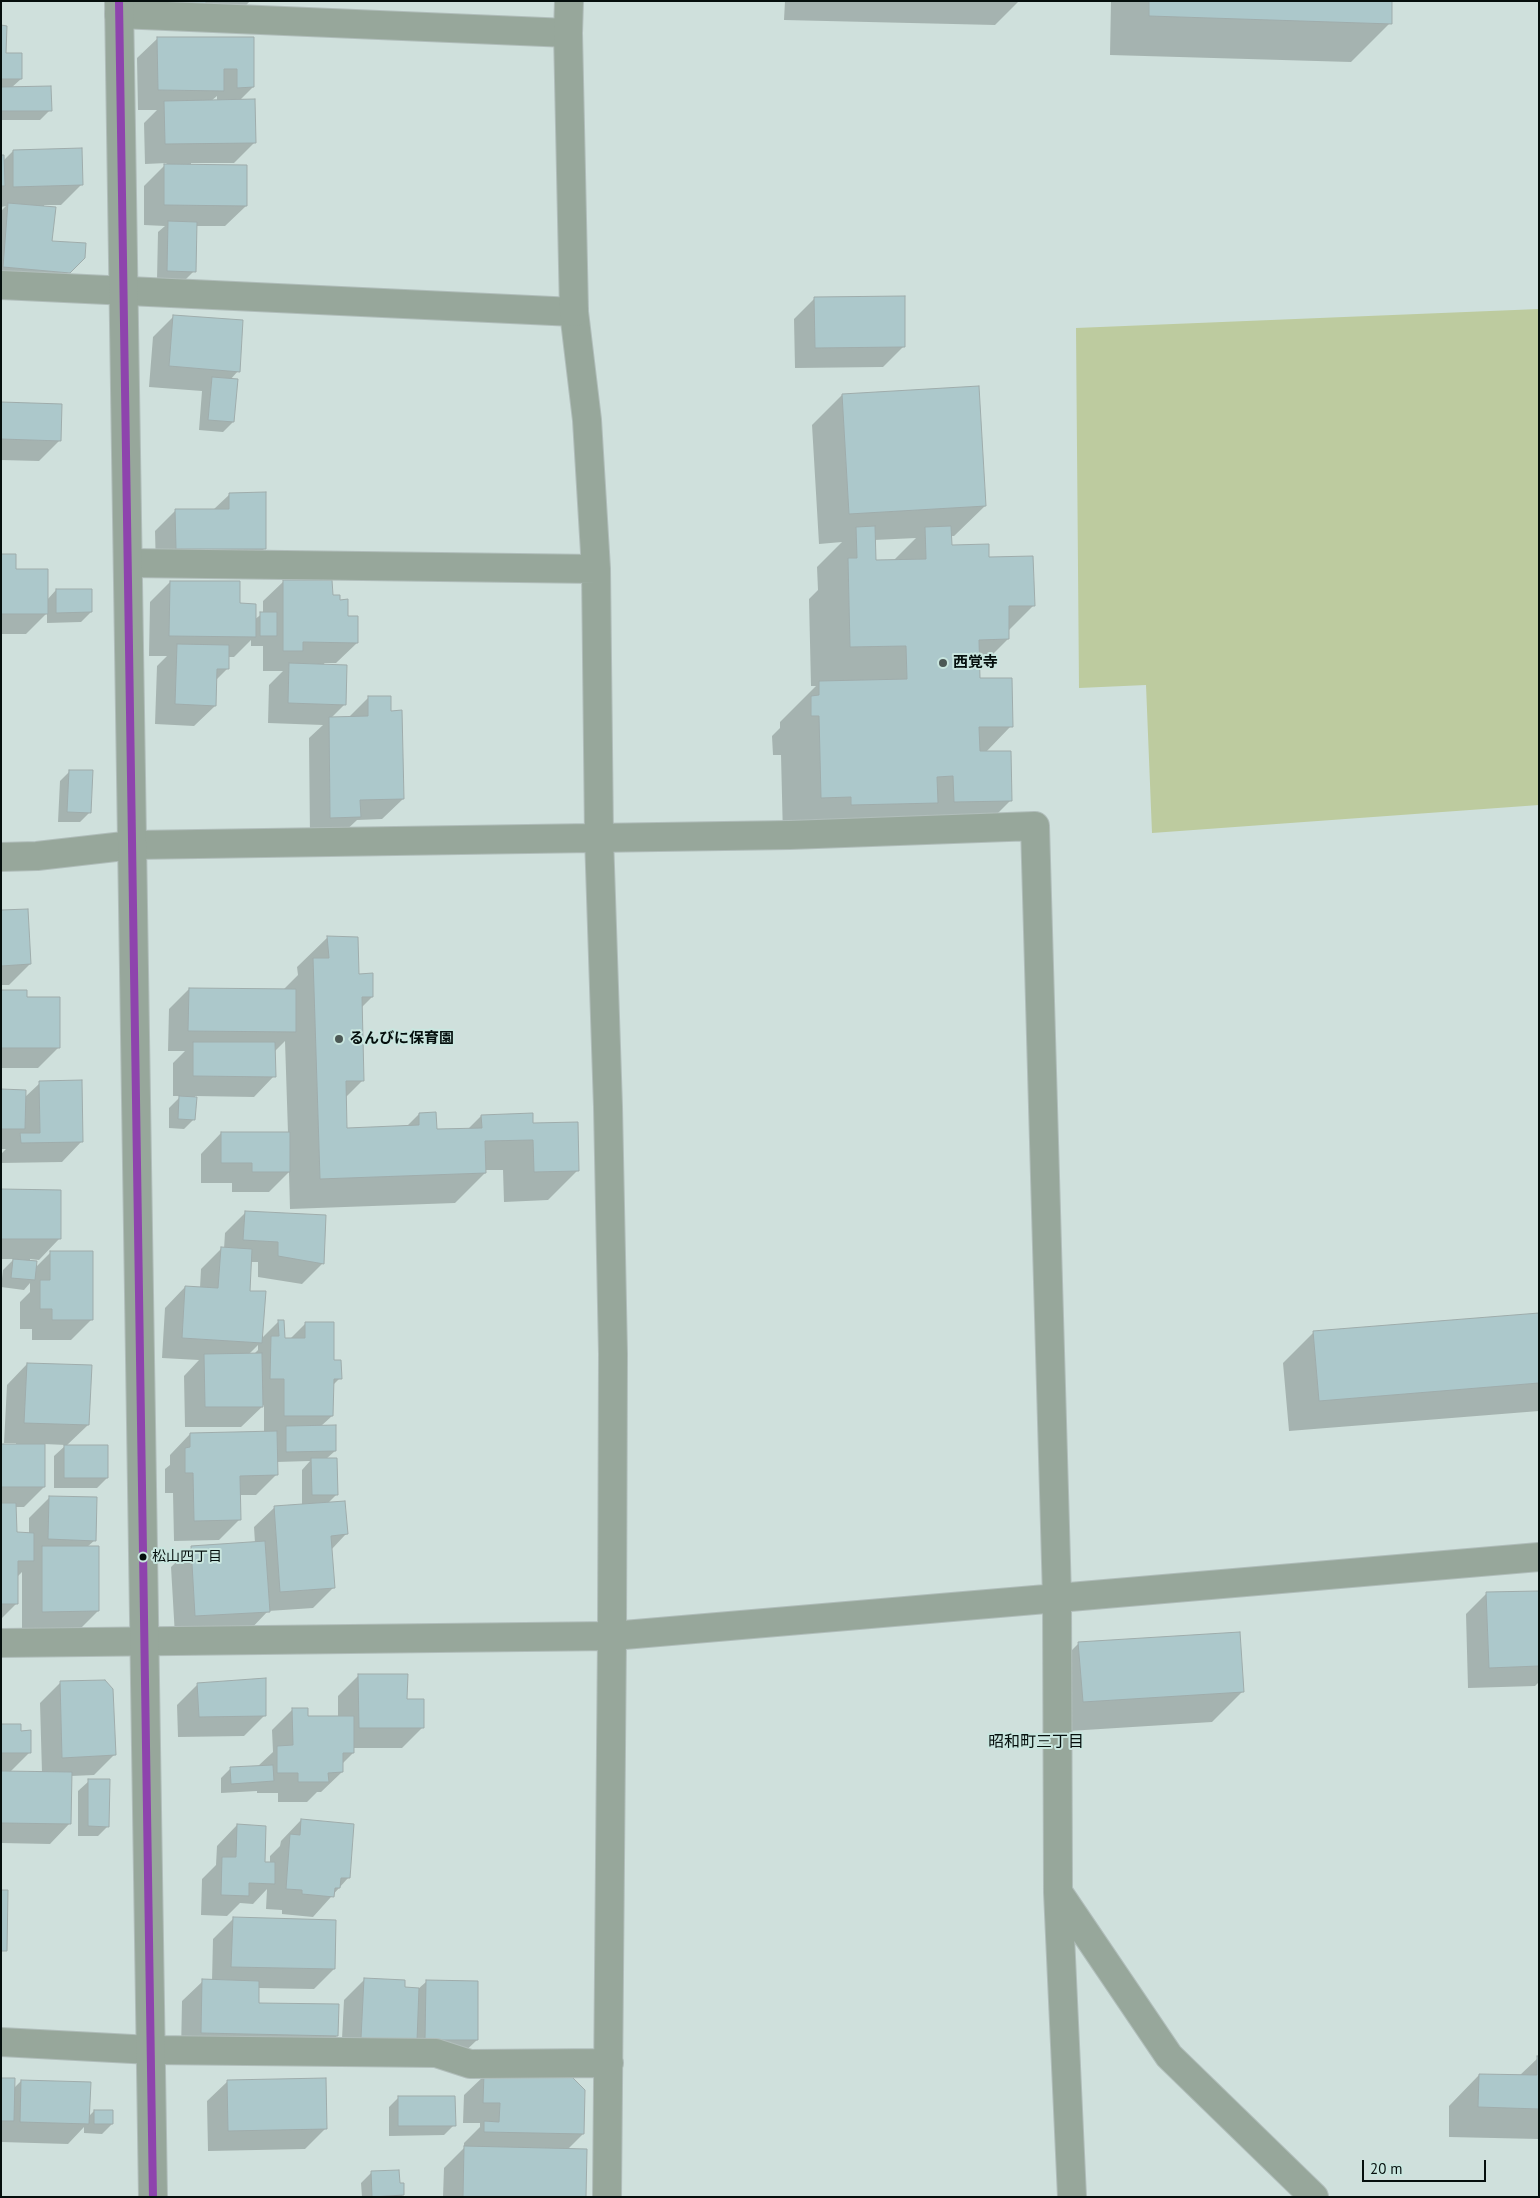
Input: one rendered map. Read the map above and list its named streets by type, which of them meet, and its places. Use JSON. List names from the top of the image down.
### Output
{
  "districts": ["昭和町三丁目"],
  "places": ["西覚寺", "るんびに保育園", "松山四丁目"],
  "scale_bar": "20 m"
}
